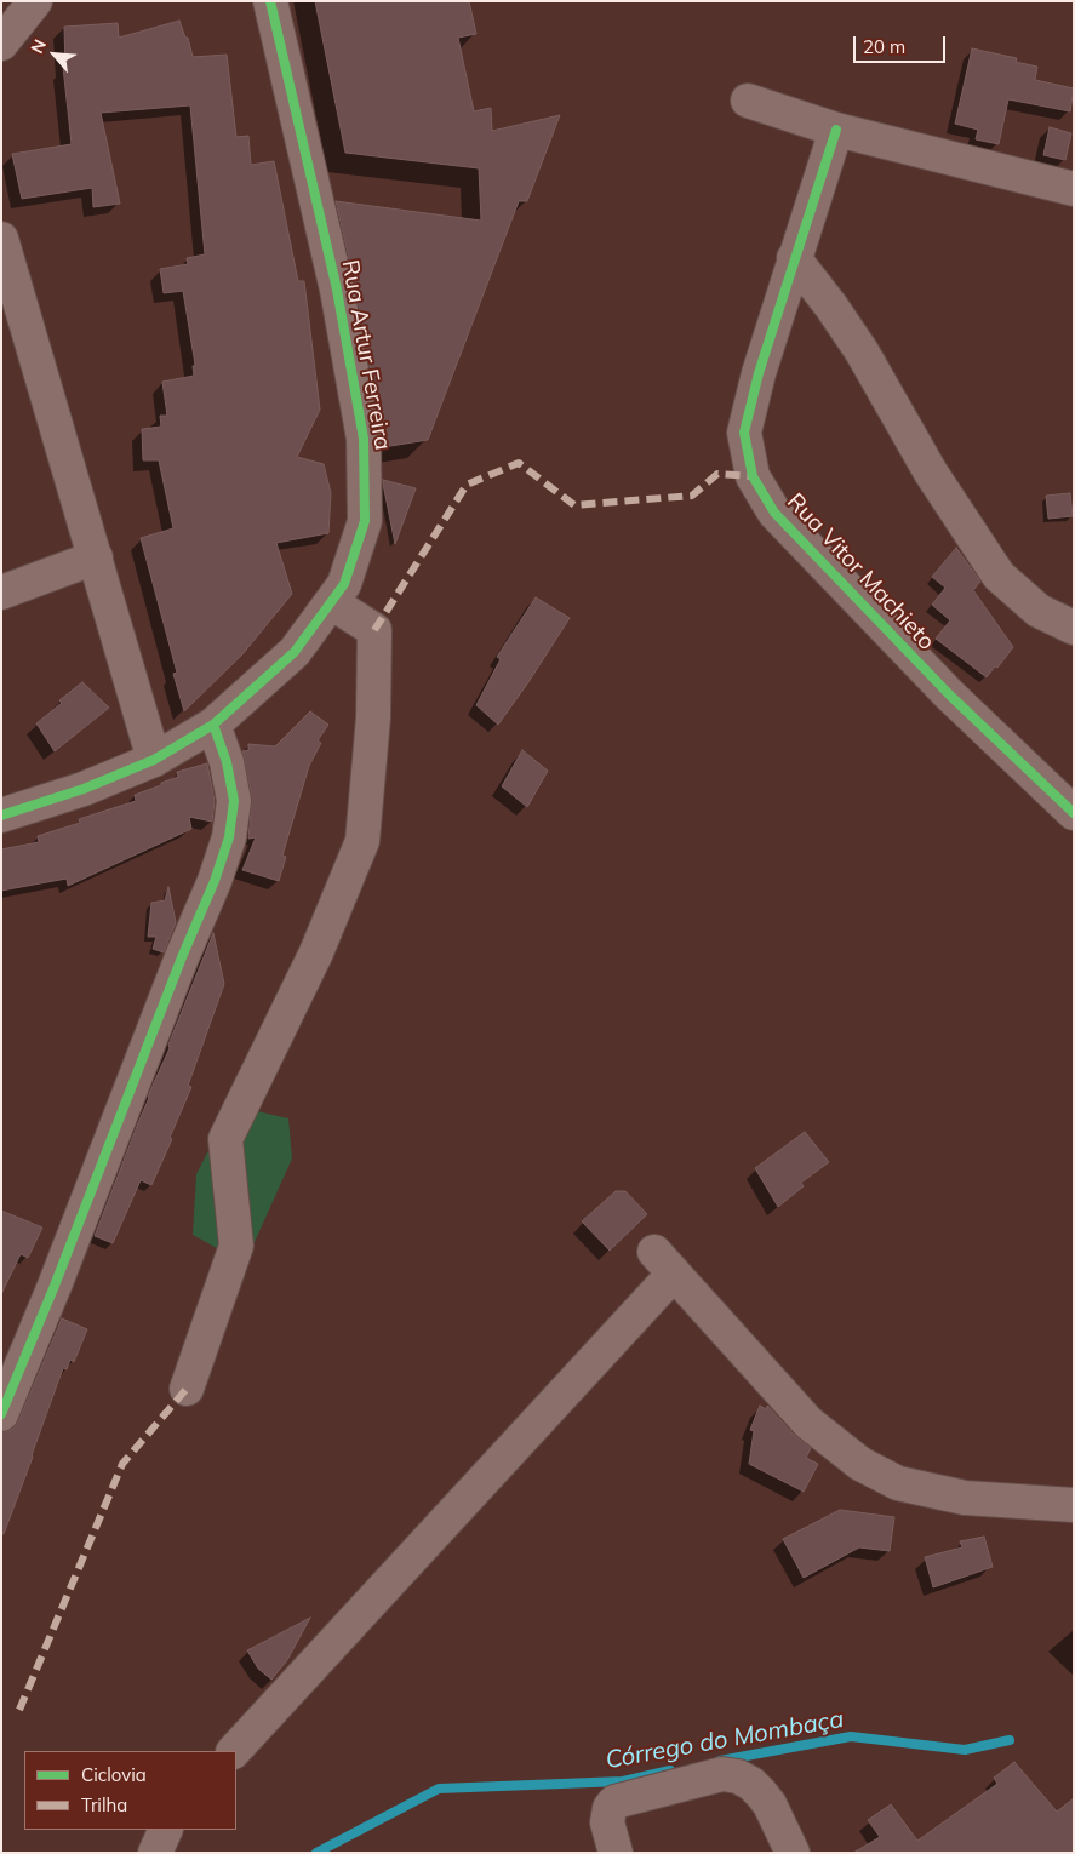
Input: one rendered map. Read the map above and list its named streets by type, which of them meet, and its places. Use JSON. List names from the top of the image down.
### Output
{
  "streets": {
    "street": ["Rua Artur Ferreira", "Rua Vitor Machieto"]
  },
  "water": ["Córrego do Mombaça"],
  "legend": ["Ciclovia", "Trilha"],
  "scale_bar": "20 m",
  "north": "top left"
}
